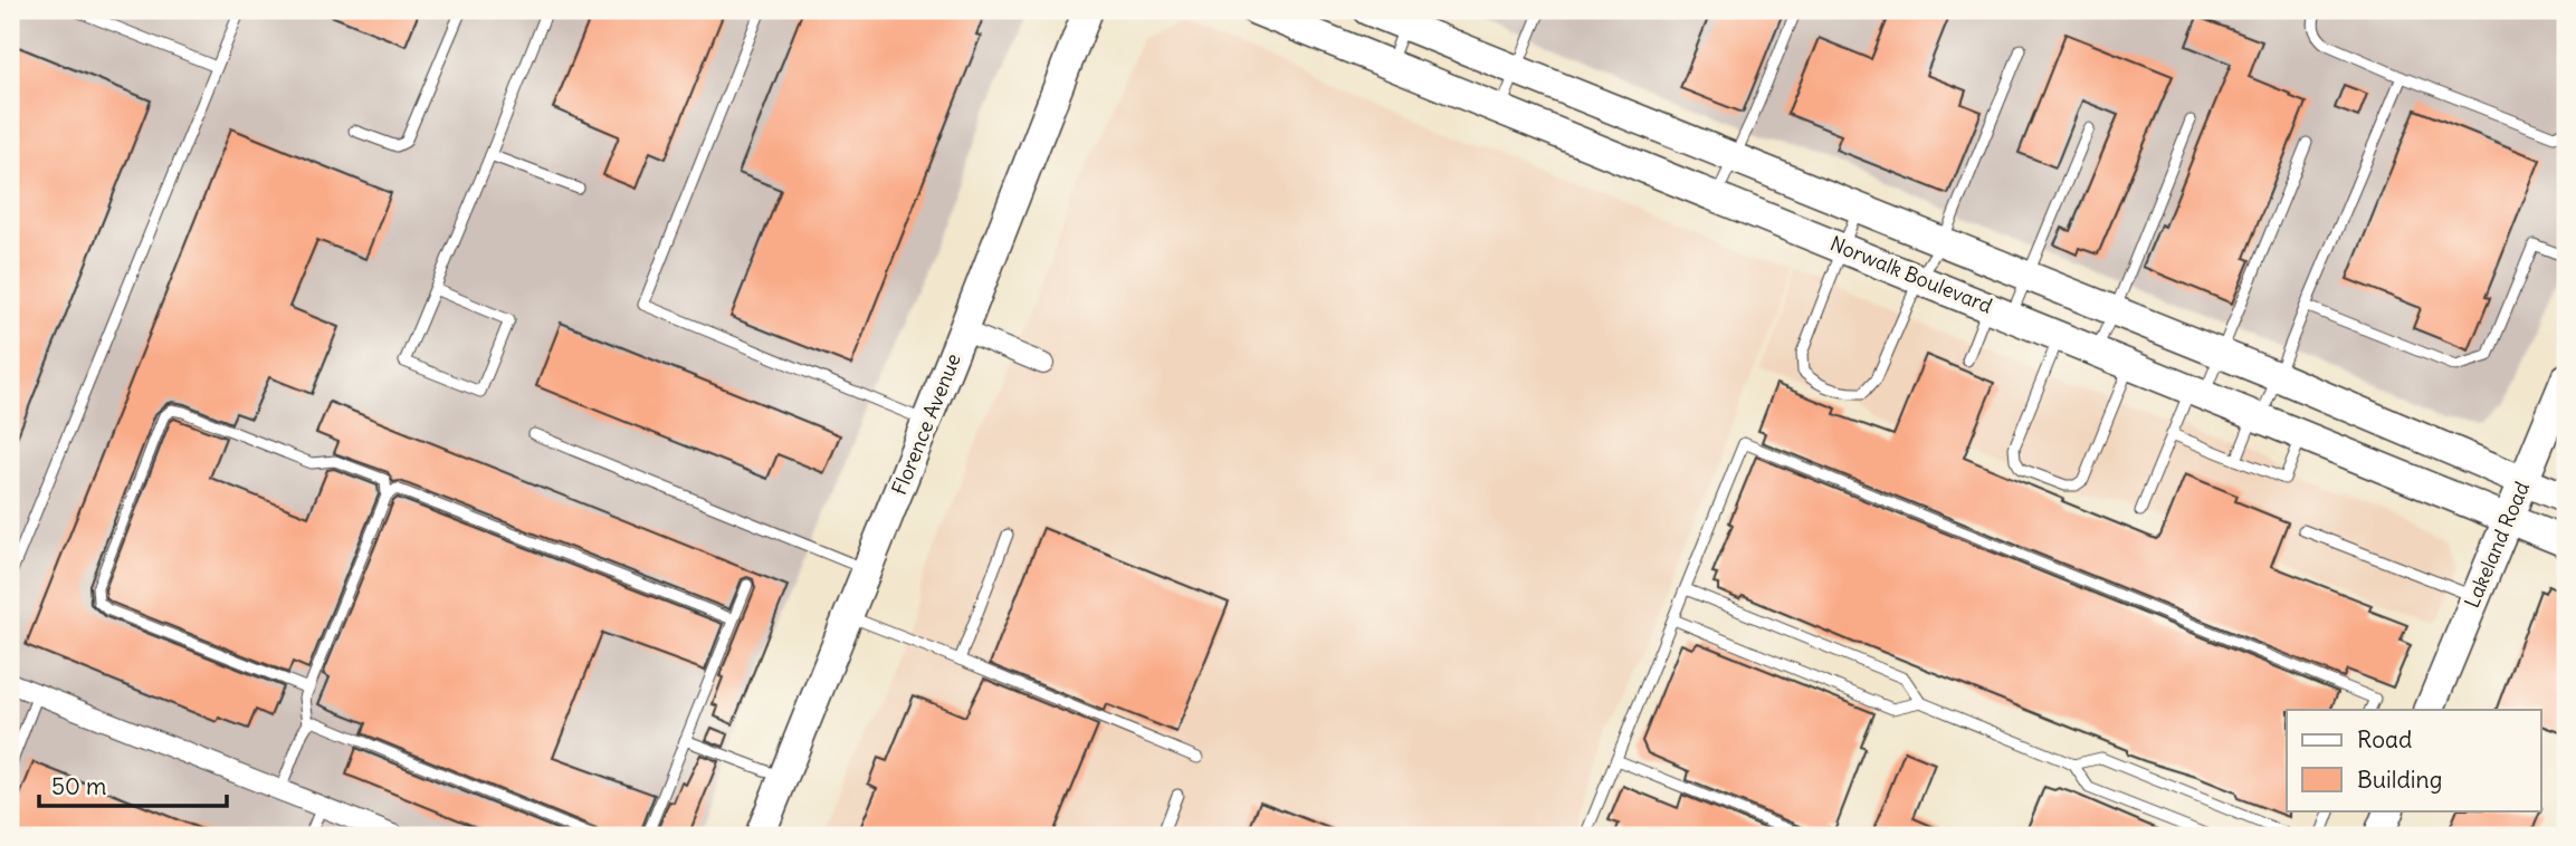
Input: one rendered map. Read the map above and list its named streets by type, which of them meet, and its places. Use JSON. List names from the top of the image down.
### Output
{
  "streets": {
    "main road": ["Norwalk Boulevard", "Florence Avenue", "Lakeland Road"]
  },
  "crossings": [
    ["Norwalk Boulevard", "Lakeland Road"]
  ],
  "legend": ["Road", "Building"],
  "scale_bar": "50 m"
}
